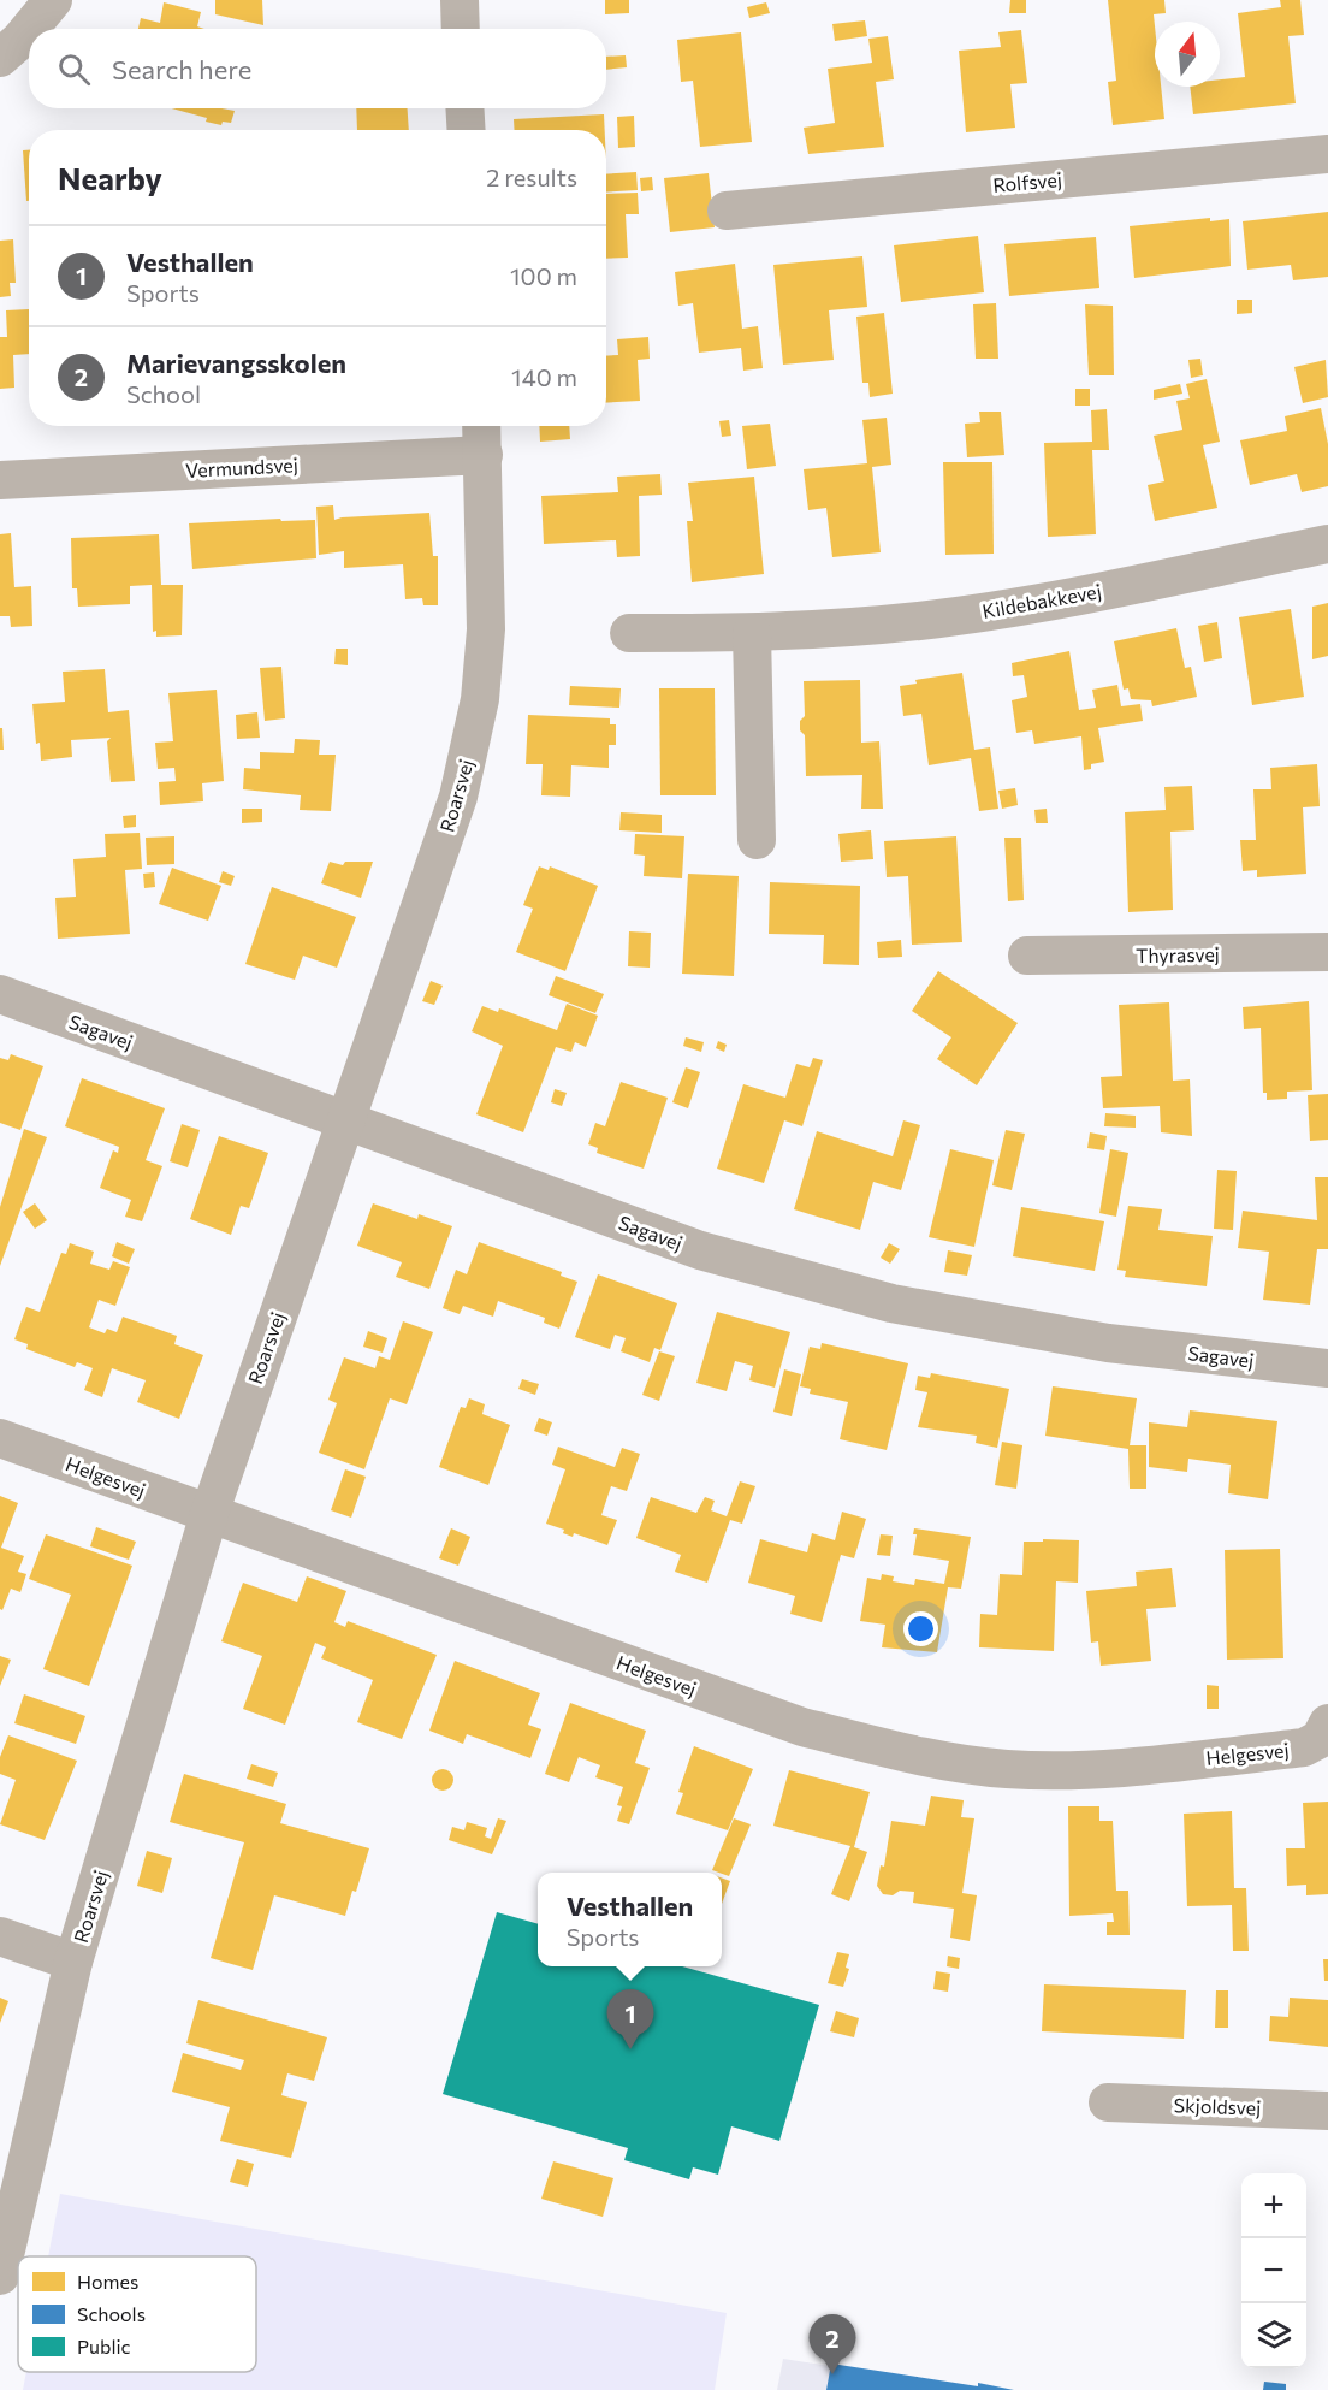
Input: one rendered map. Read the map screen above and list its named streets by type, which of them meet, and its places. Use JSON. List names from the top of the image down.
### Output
{
  "streets": {
    "street": [
      "Rolfsvej",
      "Vermundsvej",
      "Kildebakkevej",
      "Roarsvej",
      "Thyrasvej",
      "Sagavej",
      "Helgesvej",
      "Skjoldsvej"
    ]
  },
  "crossings": [
    ["Vermundsvej", "Roarsvej"],
    ["Roarsvej", "Sagavej"],
    ["Roarsvej", "Helgesvej"]
  ],
  "legend": ["Homes", "Schools", "Public"],
  "north": "top",
  "page": {
    "search": "Search here",
    "heading": ["Nearby", "2 results"],
    "list": [
      {
        "mark": "1",
        "name": "Vesthallen",
        "note": "Sports",
        "value": "100 m"
      },
      {
        "mark": "2",
        "name": "Marievangsskolen",
        "note": "School",
        "value": "140 m"
      }
    ],
    "popup": ["Vesthallen", "Sports"],
    "pins": ["1", "2"],
    "map_buttons": ["+", "−"]
  }
}
